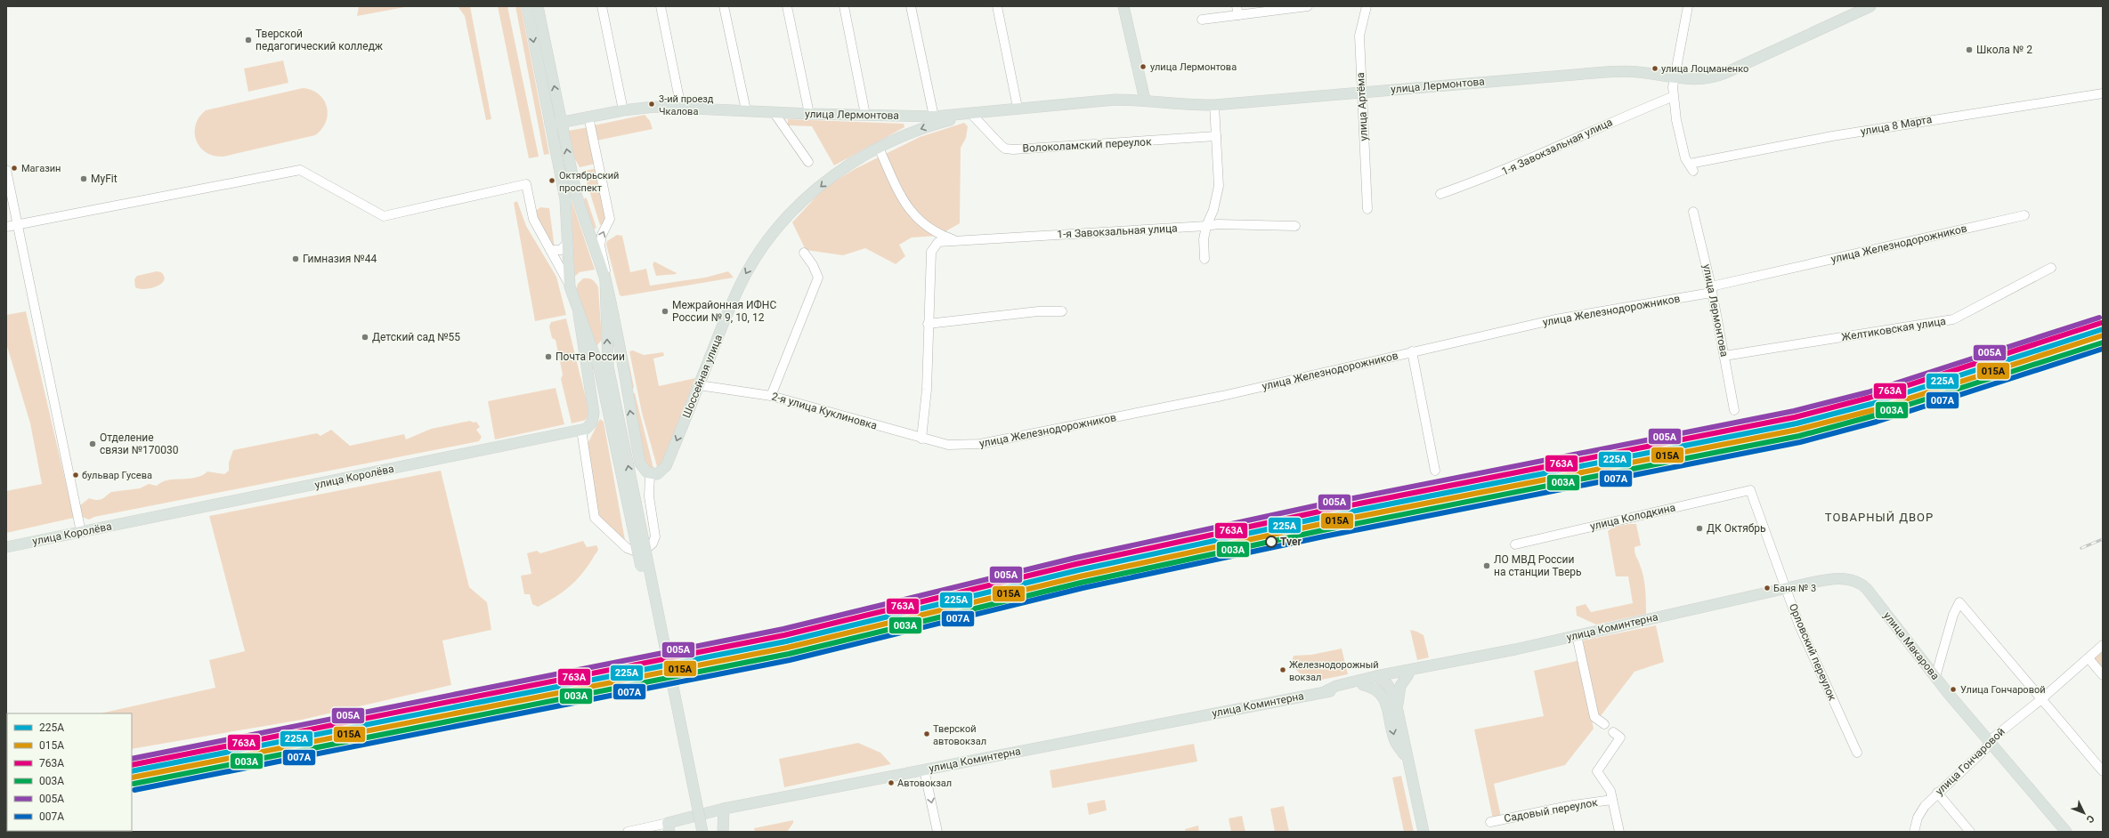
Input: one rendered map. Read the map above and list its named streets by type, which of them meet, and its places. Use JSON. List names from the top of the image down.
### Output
{
  "streets": {
    "main road": [
      "улица Лермонтова",
      "Шоссейная улица",
      "улица Королёва",
      "улица Коминтерна",
      "улица Макарова"
    ],
    "street": [
      "улица Артёма",
      "улица 8 Марта",
      "Волоколамский переулок",
      "1-я Завокзальная улица",
      "улица Железнодорожников",
      "Желтиковская улица",
      "2-я улица Куклиновка",
      "улица Колодкина",
      "Орловский переулок",
      "улица Гончаровой",
      "Садовый переулок"
    ]
  },
  "crossings": [
    ["улица Лермонтова", "улица Артёма"],
    ["улица Лермонтова", "Волоколамский переулок"],
    ["улица Лермонтова", "улица Железнодорожников"],
    ["улица Лермонтова", "Желтиковская улица"],
    ["улица Лермонтова", "Шоссейная улица"],
    ["улица 8 Марта", "1-я Завокзальная улица"],
    ["Волоколамский переулок", "Шоссейная улица"],
    ["улица Железнодорожников", "2-я улица Куклиновка"],
    ["Шоссейная улица", "2-я улица Куклиновка"],
    ["улица Колодкина", "Орловский переулок"],
    ["улица Коминтерна", "улица Макарова"],
    ["улица Коминтерна", "Орловский переулок"],
    ["улица Макарова", "Орловский переулок"],
    ["улица Макарова", "улица Гончаровой"]
  ],
  "one_way": ["Шоссейная улица"],
  "districts": ["ТОВАРНЫЙ ДВОР"],
  "places": [
    "Тверской педагогический колледж",
    "Школа № 2",
    "улица Лермонтова",
    "улица Лоцманенко",
    "3-ий проезд Чкалова",
    "Магазин",
    "MyFit",
    "Октябрьский проспект",
    "Гимназия №44",
    "Межрайонная ИФНС России № 9, 10, 12",
    "Детский сад №55",
    "Почта России",
    "Отделение связи №170030",
    "бульвар Гусева",
    "ДК Октябрь",
    "Tver",
    "ЛО МВД России на станции Тверь",
    "Баня № 3",
    "Железнодорожный вокзал",
    "Улица Гончаровой",
    "Тверской автовокзал",
    "Автовокзал"
  ],
  "lines": [
    "transit line 005А",
    "transit line 763А",
    "transit line 225А",
    "transit line 015А",
    "transit line 003А",
    "transit line 007А"
  ],
  "legend": [
    "225А",
    "015А",
    "763А",
    "003А",
    "005А",
    "007А"
  ],
  "north": "bottom right"
}
